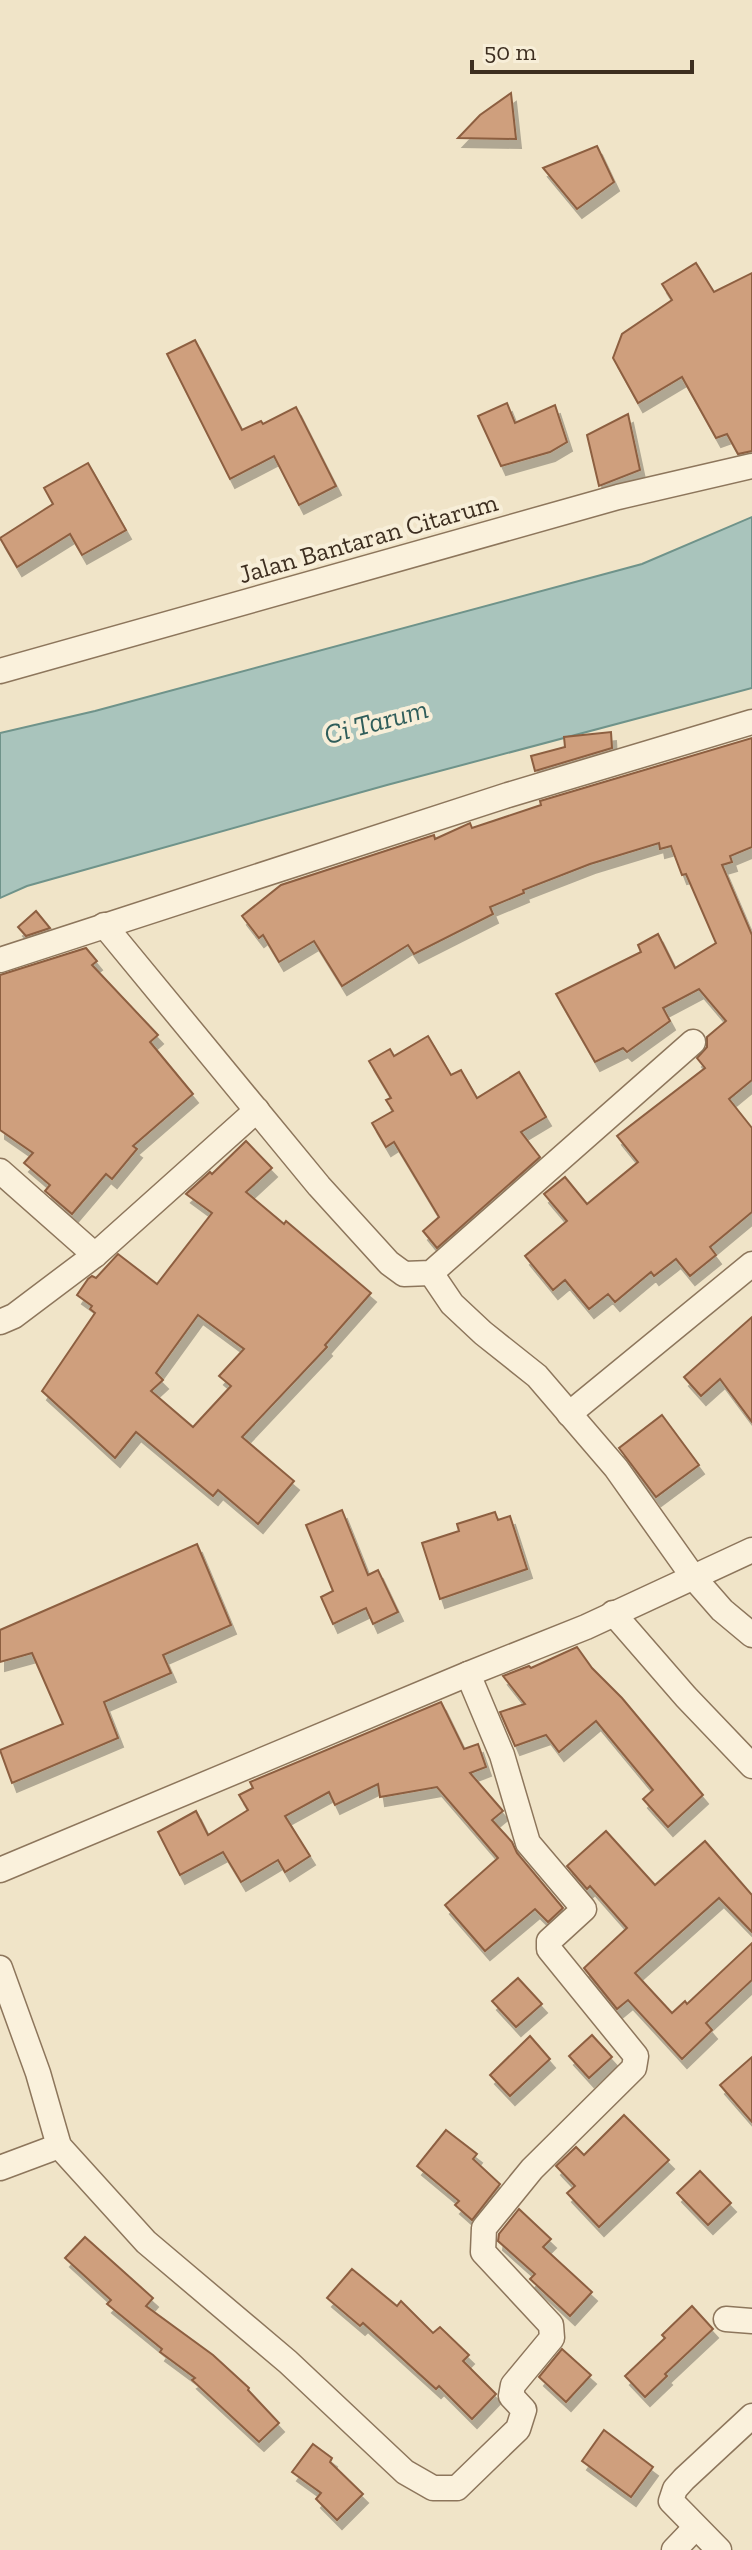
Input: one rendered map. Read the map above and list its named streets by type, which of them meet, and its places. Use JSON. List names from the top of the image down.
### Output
{
  "streets": {
    "street": ["Jalan Bantaran Citarum"]
  },
  "water": ["Ci Tarum"],
  "scale_bar": "50 m"
}
